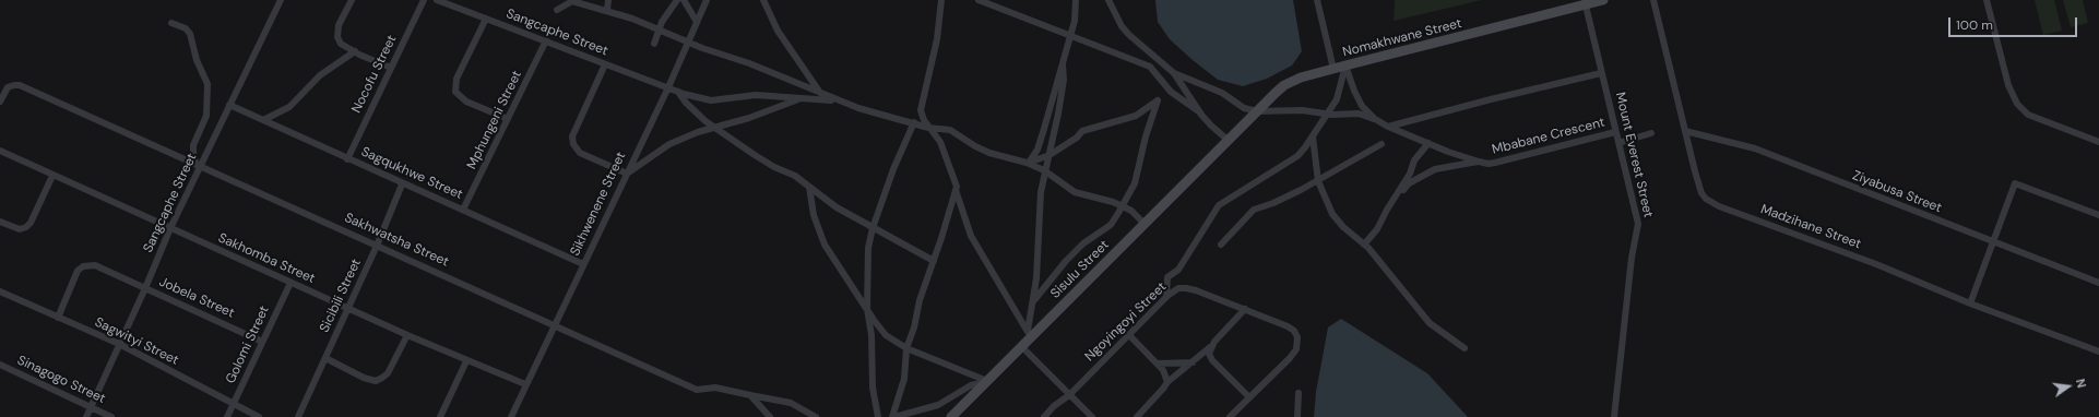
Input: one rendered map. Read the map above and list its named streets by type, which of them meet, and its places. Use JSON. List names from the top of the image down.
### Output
{
  "streets": {
    "street": [
      "Sangcaphe Street",
      "Nomakhwane Street",
      "Nocofu Street",
      "Mphungeni Street",
      "Mbabane Crescent",
      "Mount Everest Street",
      "Sagqukhwe Street",
      "Ziyabusa Street",
      "Sikhwenene Street",
      "Madzihane Street",
      "Sakhwatsha Street",
      "Sakhomba Street",
      "Sisulu Street",
      "Sicibili Street",
      "Jobela Street",
      "Ngoyingoyi Street",
      "Sagwityi Street",
      "Golomi Street",
      "Sinagogo Street"
    ]
  },
  "crossings": [
    ["Sangcaphe Street", "Mphungeni Street"],
    ["Sangcaphe Street", "Sagqukhwe Street"],
    ["Sangcaphe Street", "Sikhwenene Street"],
    ["Sangcaphe Street", "Sakhwatsha Street"],
    ["Sangcaphe Street", "Sakhomba Street"],
    ["Sangcaphe Street", "Jobela Street"],
    ["Sangcaphe Street", "Sagwityi Street"],
    ["Sangcaphe Street", "Sinagogo Street"],
    ["Nomakhwane Street", "Mbabane Crescent"],
    ["Nomakhwane Street", "Mount Everest Street"],
    ["Nomakhwane Street", "Sisulu Street"],
    ["Nocofu Street", "Sagqukhwe Street"],
    ["Mphungeni Street", "Sagqukhwe Street"],
    ["Mbabane Crescent", "Mount Everest Street"],
    ["Sagqukhwe Street", "Sikhwenene Street"],
    ["Sagqukhwe Street", "Sicibili Street"],
    ["Ziyabusa Street", "Madzihane Street"],
    ["Sikhwenene Street", "Sakhwatsha Street"],
    ["Sikhwenene Street", "Sakhomba Street"],
    ["Sakhwatsha Street", "Sicibili Street"],
    ["Sakhomba Street", "Sicibili Street"],
    ["Sakhomba Street", "Golomi Street"],
    ["Jobela Street", "Sagwityi Street"],
    ["Jobela Street", "Golomi Street"],
    ["Sagwityi Street", "Golomi Street"]
  ],
  "scale_bar": "100 m",
  "north": "right"
}
